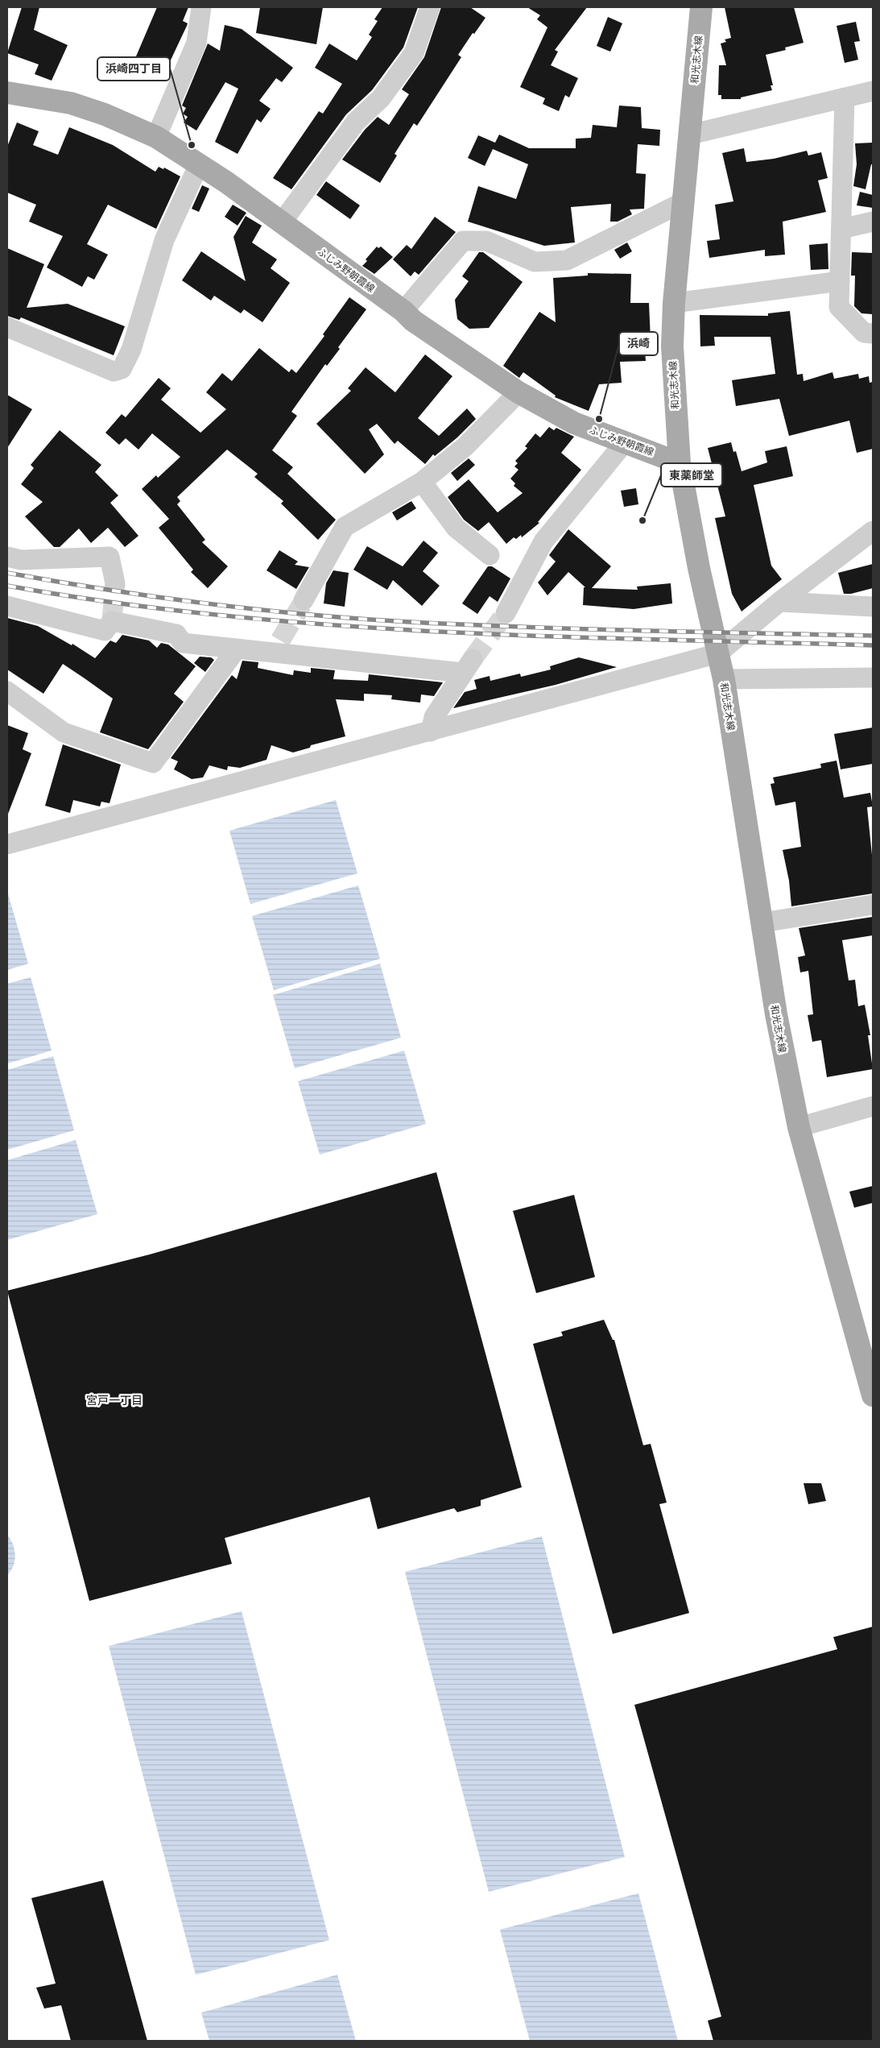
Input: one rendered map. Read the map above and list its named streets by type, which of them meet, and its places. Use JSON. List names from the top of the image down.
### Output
{
  "streets": {
    "main road": ["和光志木線", "ふじみ野朝霞線"]
  },
  "crossings": [
    ["和光志木線", "ふじみ野朝霞線"]
  ],
  "districts": ["宮戸一丁目"],
  "places": ["浜崎四丁目", "浜崎", "東薬師堂"]
}
